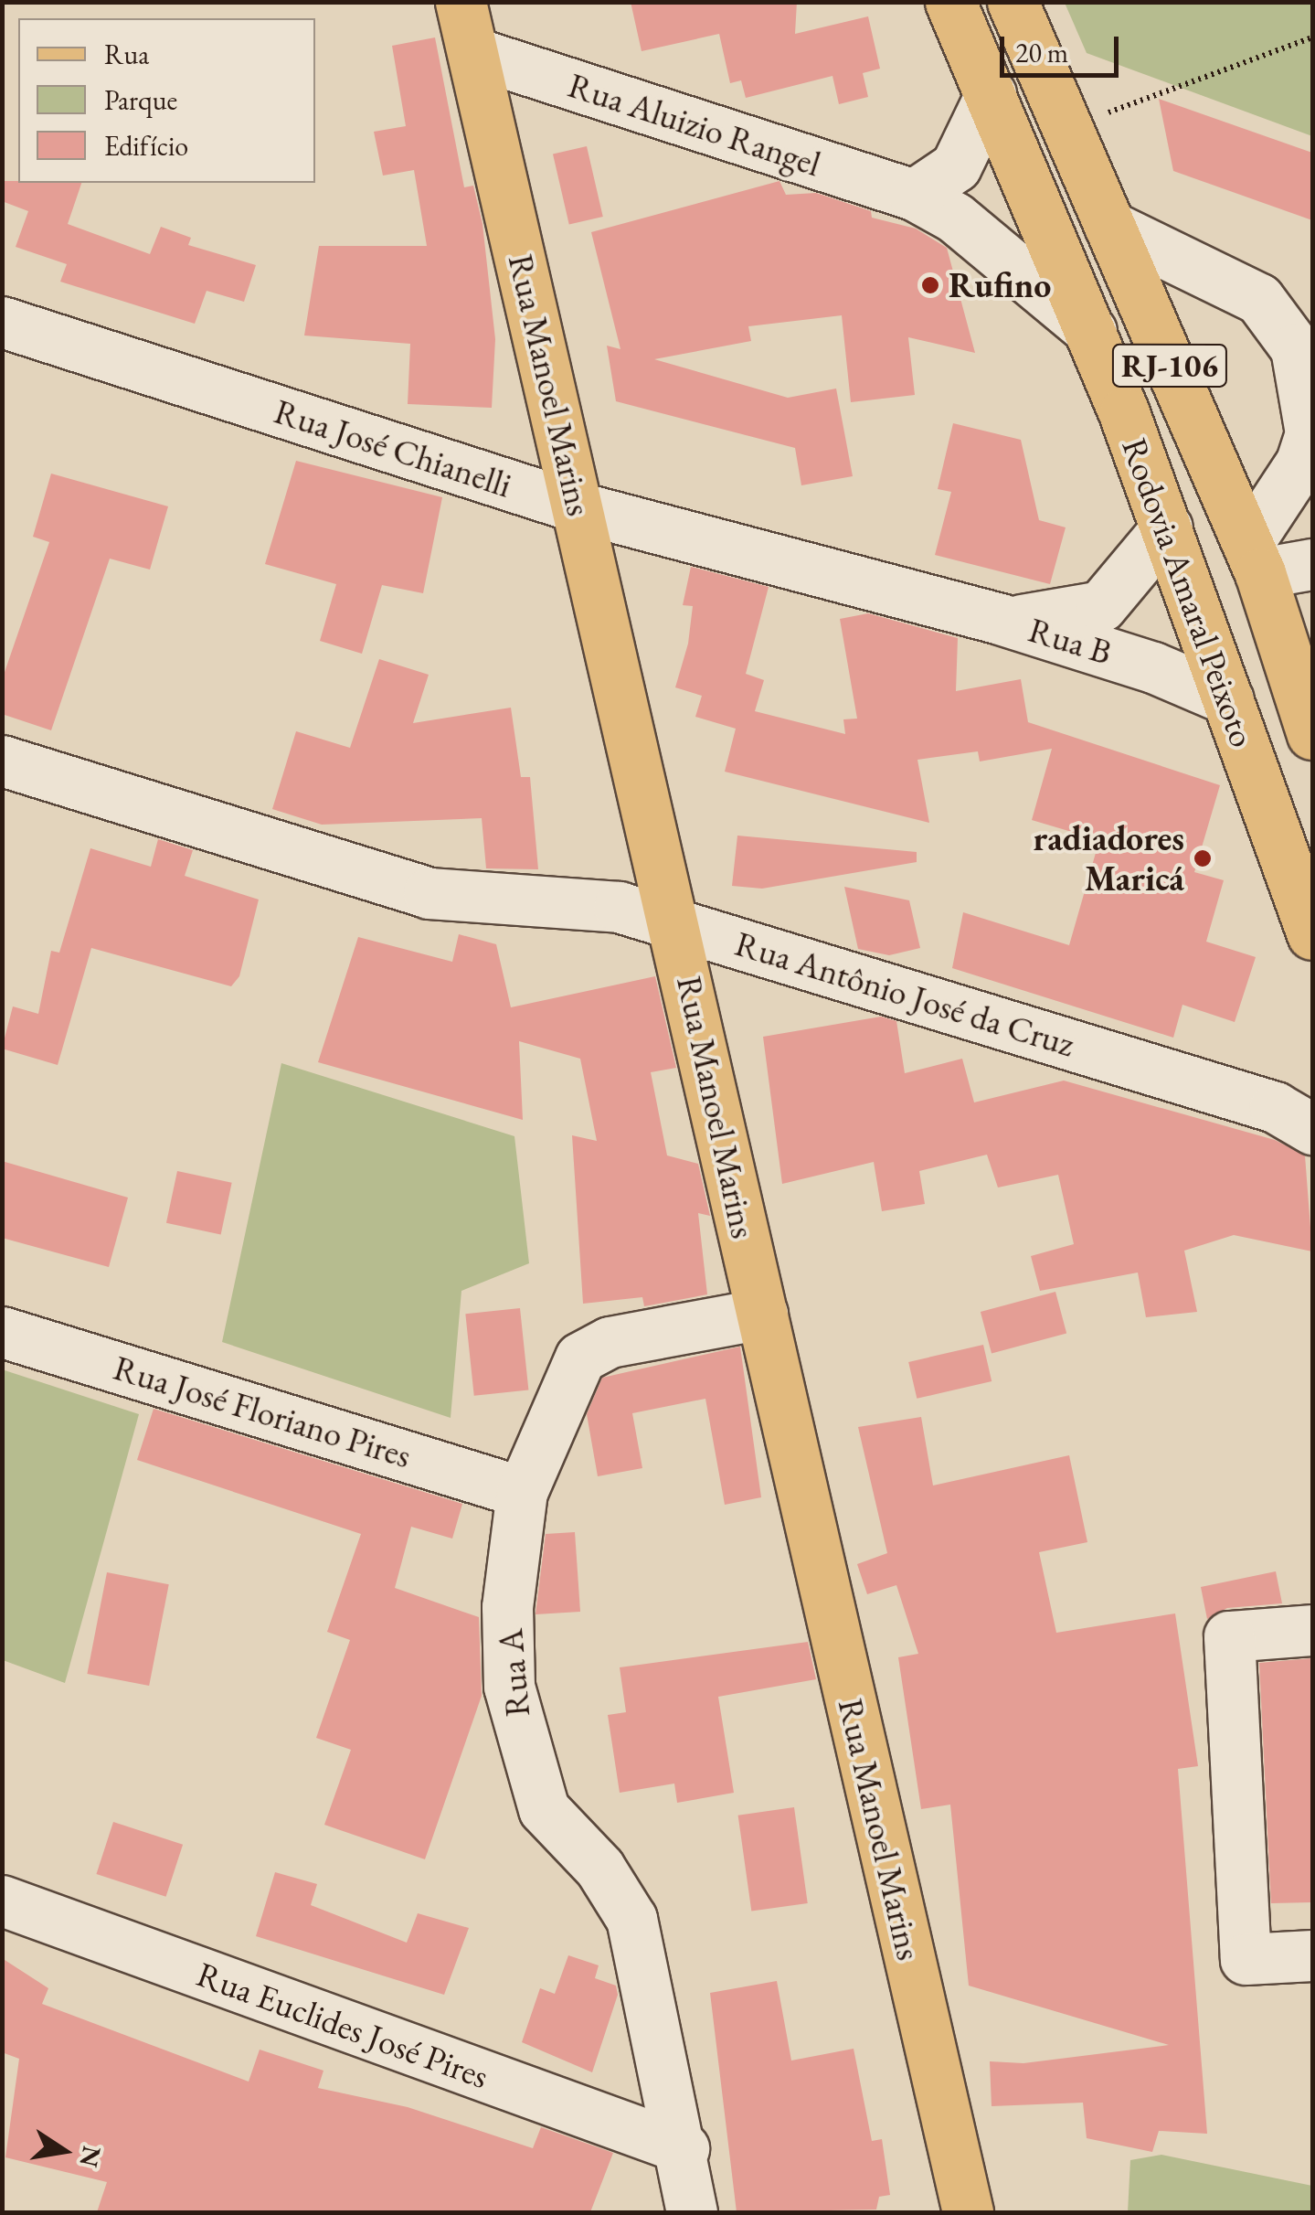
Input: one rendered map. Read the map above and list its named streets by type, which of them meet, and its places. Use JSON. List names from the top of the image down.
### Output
{
  "streets": {
    "main road": ["RJ-106", "Rua Manoel Marins", "Rodovia Amaral Peixoto"],
    "street": [
      "Rua Aluizio Rangel",
      "Rua José Chianelli",
      "Rua B",
      "Rua Antônio José da Cruz",
      "Rua José Floriano Pires",
      "Rua A",
      "Rua Euclides José Pires"
    ]
  },
  "crossings": [
    ["Rua Aluizio Rangel", "Rua Manoel Marins"],
    ["Rua Aluizio Rangel", "Rodovia Amaral Peixoto"],
    ["Rua Manoel Marins", "Rua José Chianelli"],
    ["Rua Manoel Marins", "Rua Antônio José da Cruz"],
    ["Rua Manoel Marins", "Rua A"],
    ["Rua José Chianelli", "Rua B"],
    ["Rodovia Amaral Peixoto", "Rua B"],
    ["Rua José Floriano Pires", "Rua A"],
    ["Rua A", "Rua Euclides José Pires"]
  ],
  "places": ["Rufino", "radiadores Maricá"],
  "legend": ["Rua", "Parque", "Edifício"],
  "scale_bar": "20 m",
  "north": "right"
}
